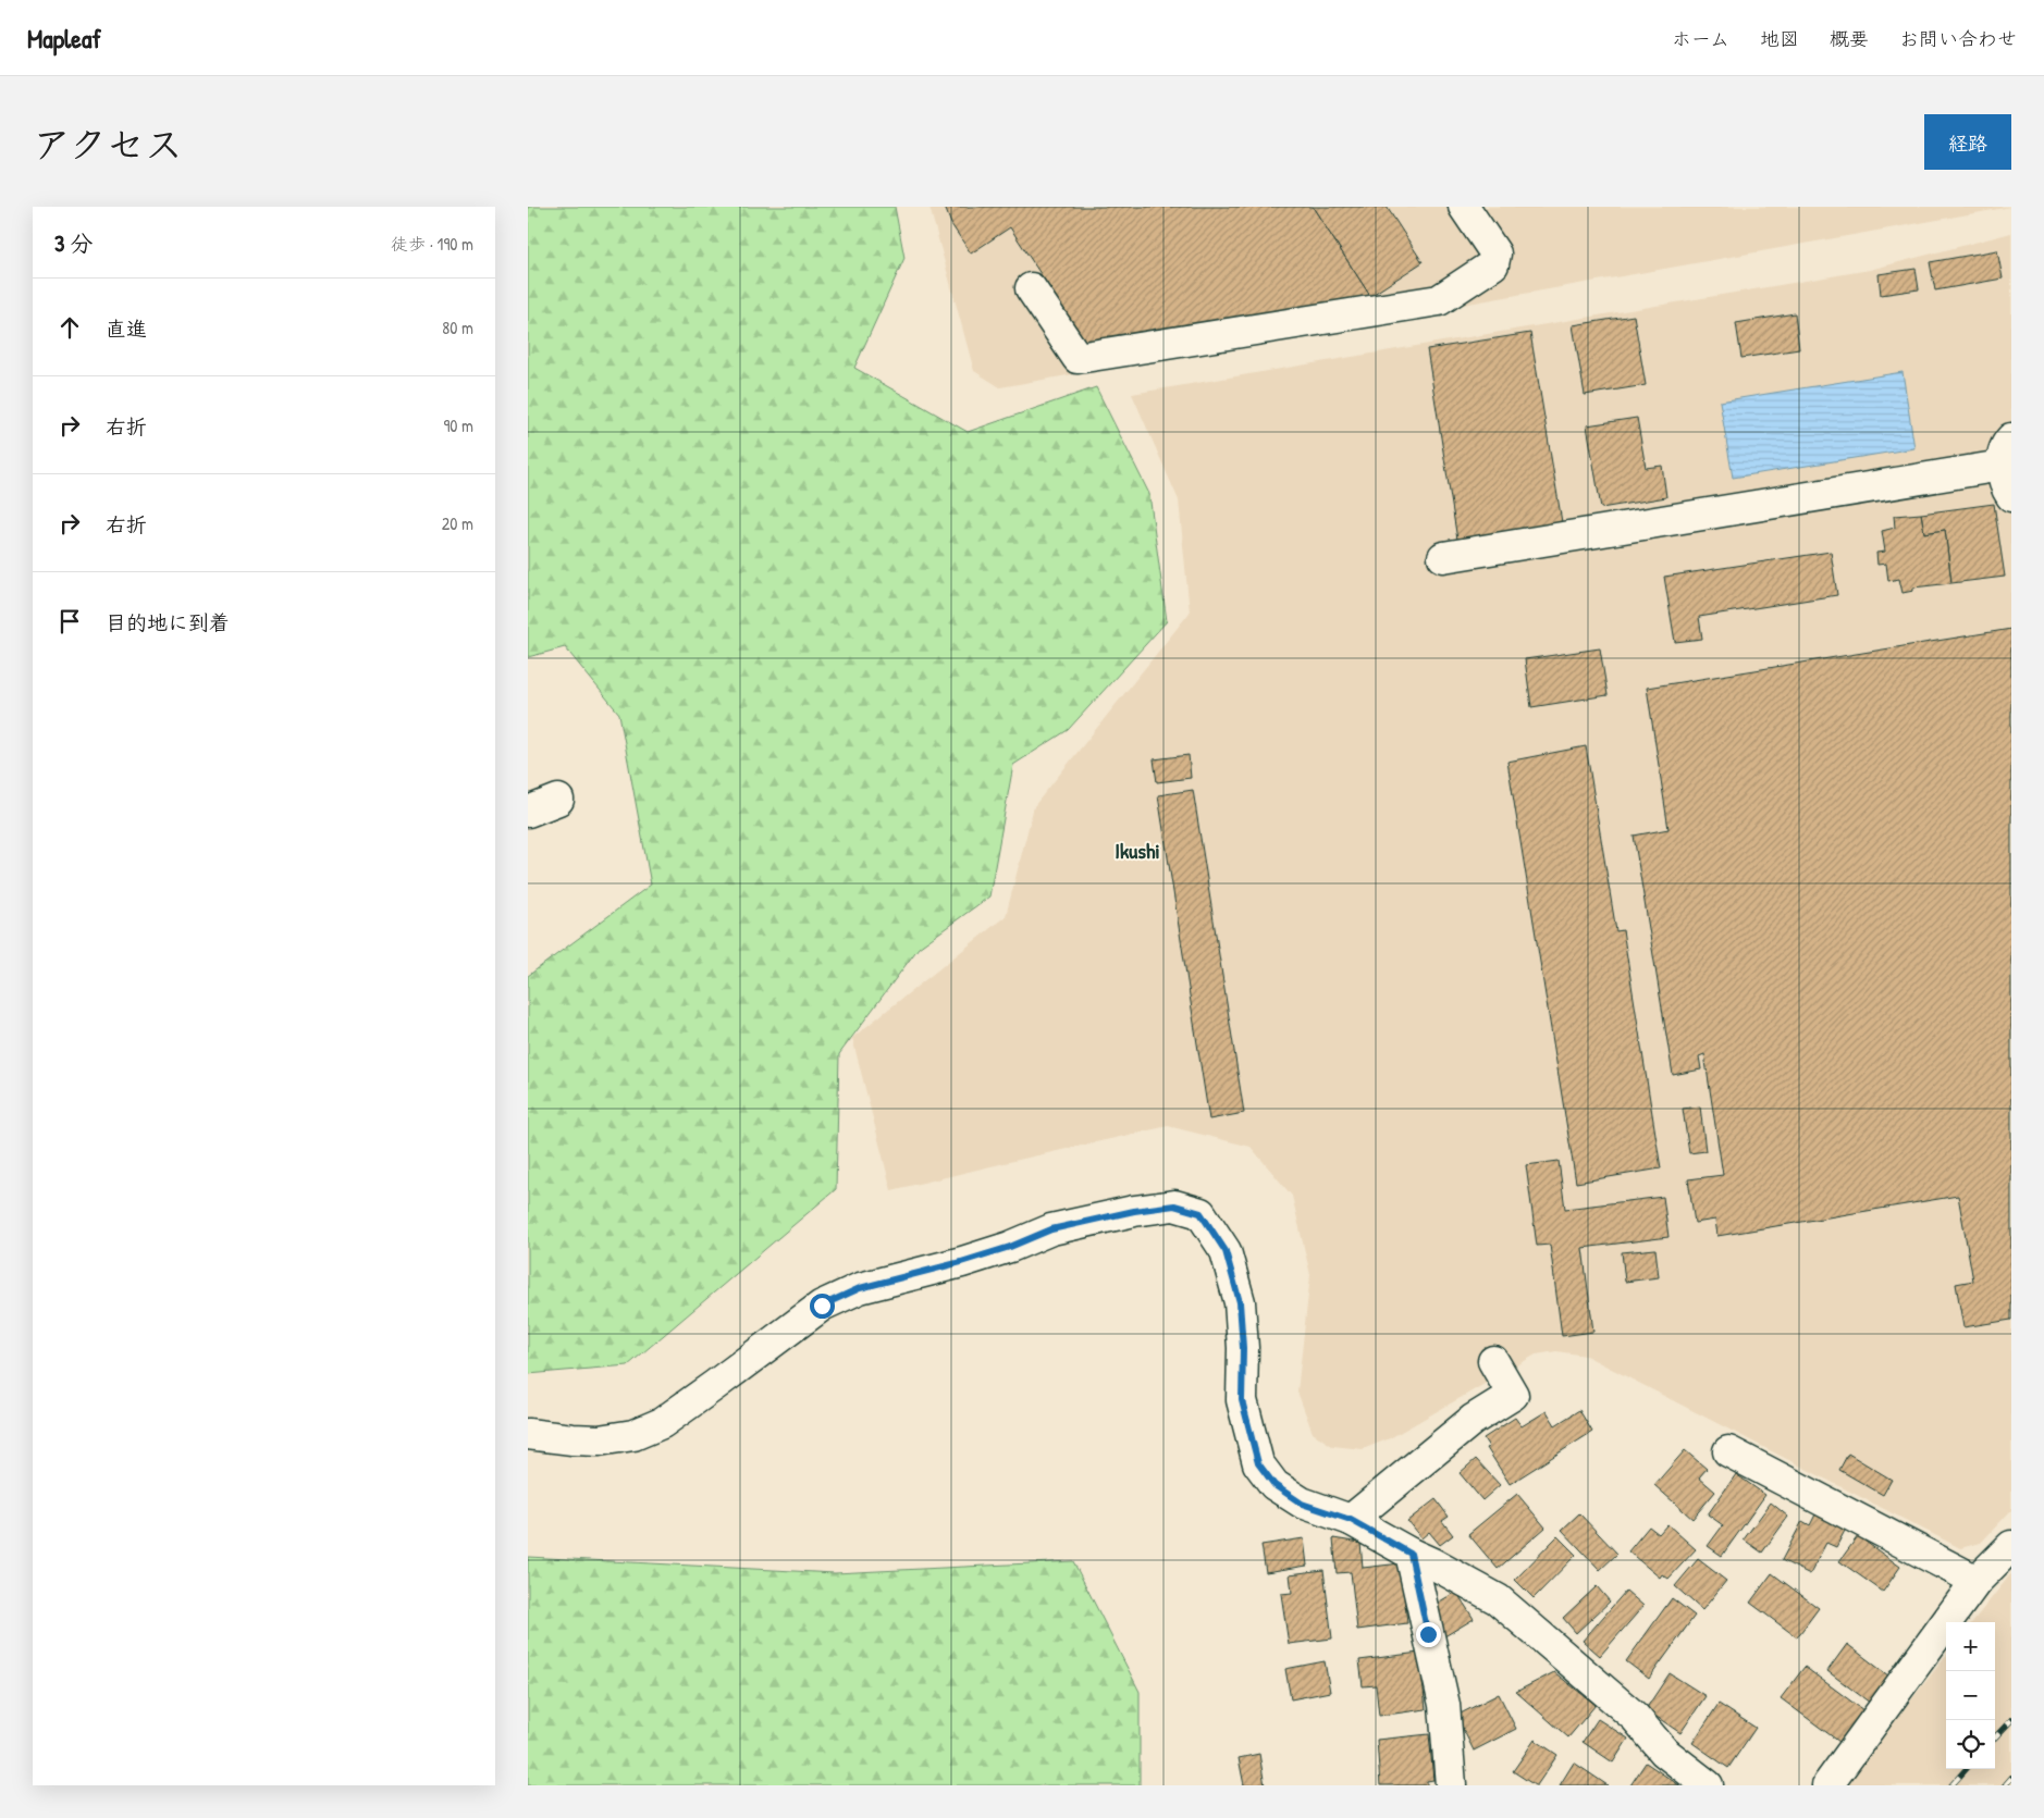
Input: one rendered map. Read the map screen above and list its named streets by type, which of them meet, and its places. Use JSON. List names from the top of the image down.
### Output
{
  "districts": ["Ikushi"],
  "page": {
    "header": "Mapleaf",
    "nav": [
      "ホーム",
      "地図",
      "概要",
      "お問い合わせ"
    ],
    "title": "アクセス",
    "buttons": "経路",
    "heading": ["3 分", "徒歩 · 190 m"],
    "list": [
      ["直進", "80 m"],
      ["右折", "90 m"],
      ["右折", "20 m"],
      "目的地に到着"
    ],
    "map_buttons": ["+", "−"]
  }
}
